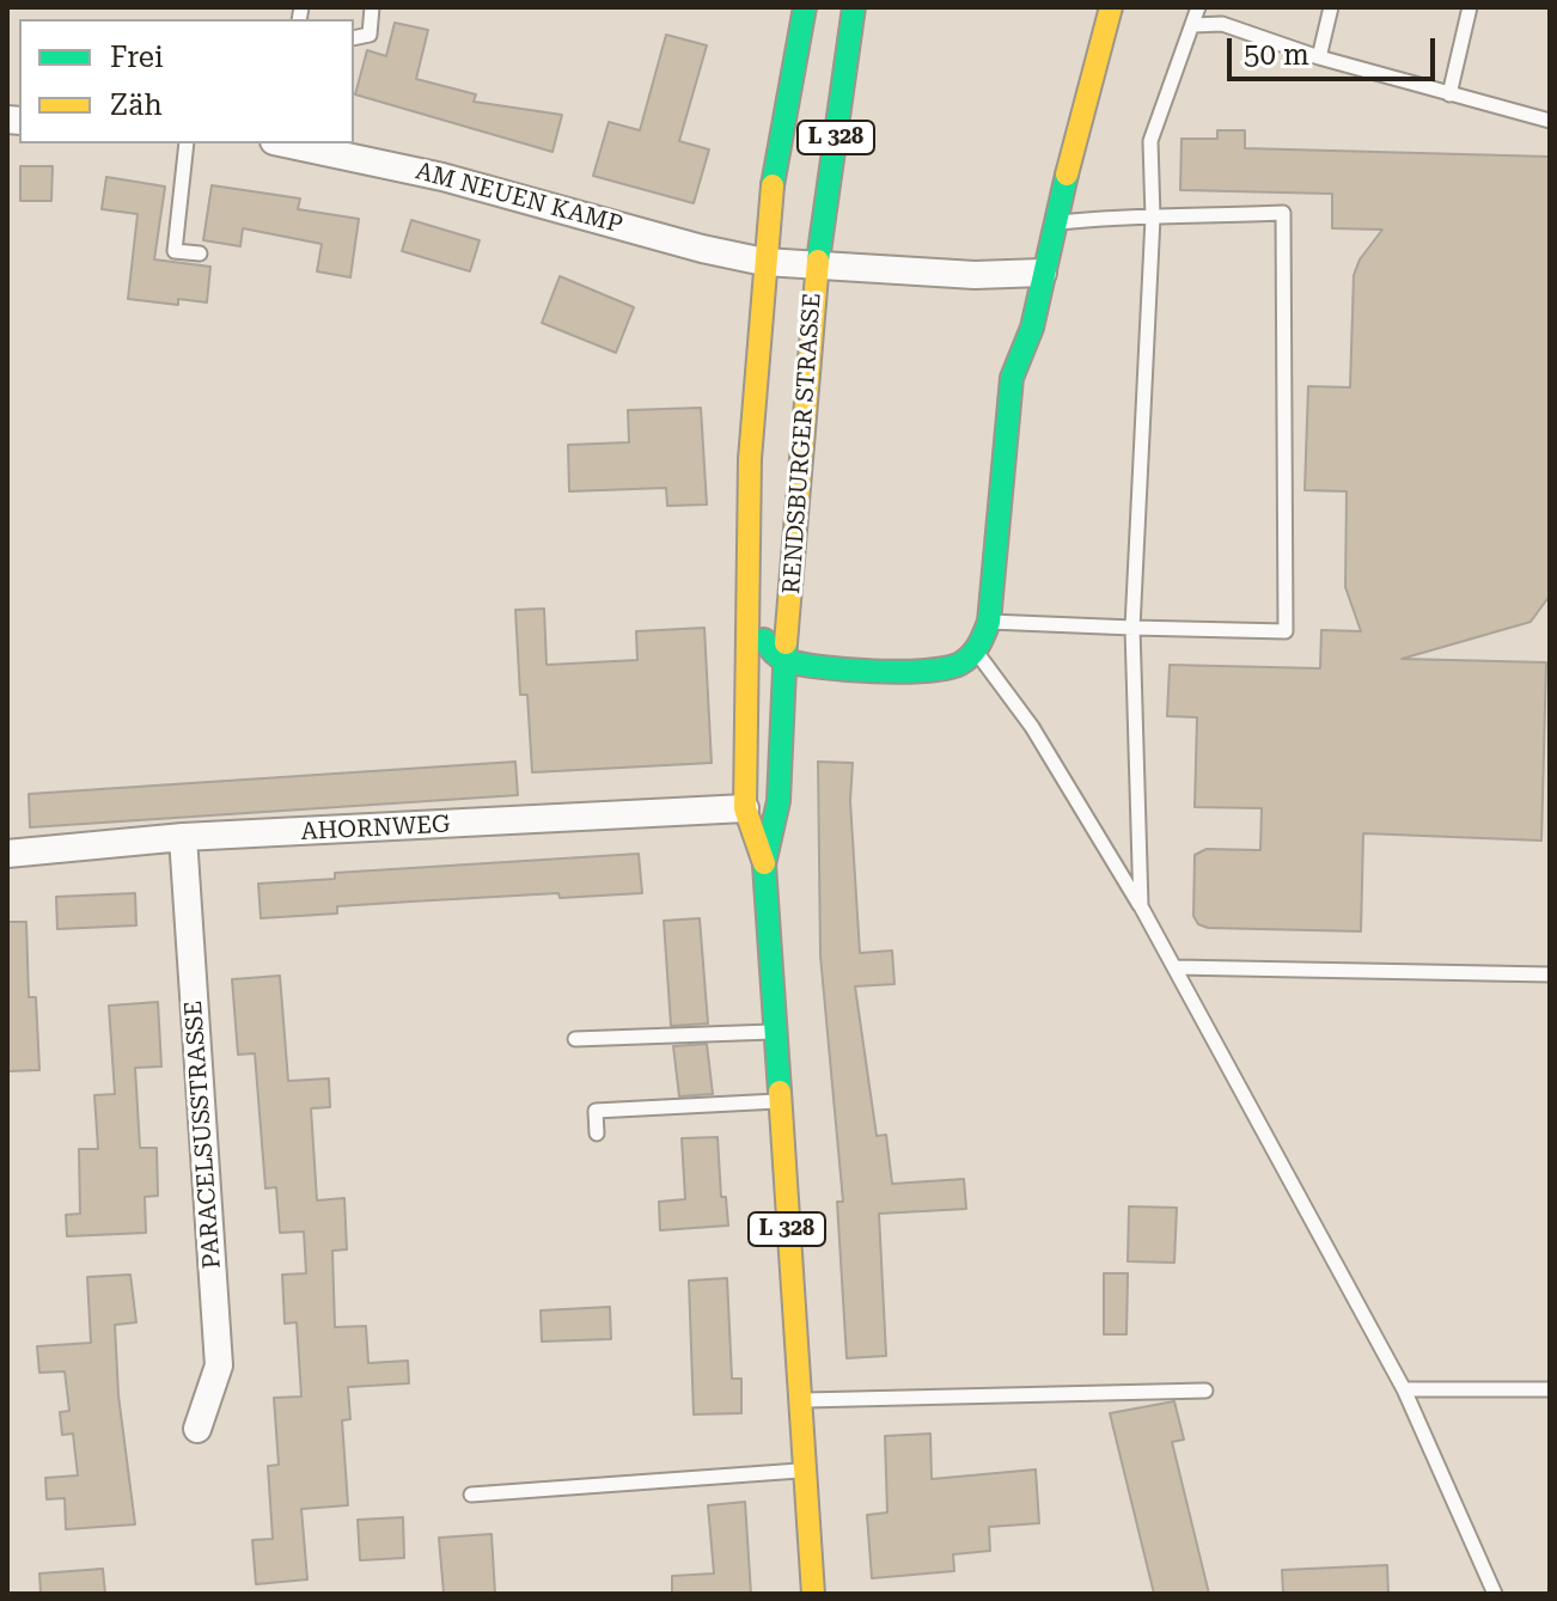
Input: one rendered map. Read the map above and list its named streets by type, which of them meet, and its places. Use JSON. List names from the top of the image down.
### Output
{
  "streets": {
    "main road": ["L 328", "RENDSBURGER STRASSE"],
    "street": ["AM NEUEN KAMP", "AHORNWEG", "PARACELSUSSTRASSE"]
  },
  "crossings": [
    ["L 328", "AM NEUEN KAMP"],
    ["L 328", "RENDSBURGER STRASSE"],
    ["AM NEUEN KAMP", "RENDSBURGER STRASSE"],
    ["RENDSBURGER STRASSE", "AHORNWEG"],
    ["AHORNWEG", "PARACELSUSSTRASSE"]
  ],
  "legend": ["Frei", "Zäh"],
  "scale_bar": "50 m"
}
